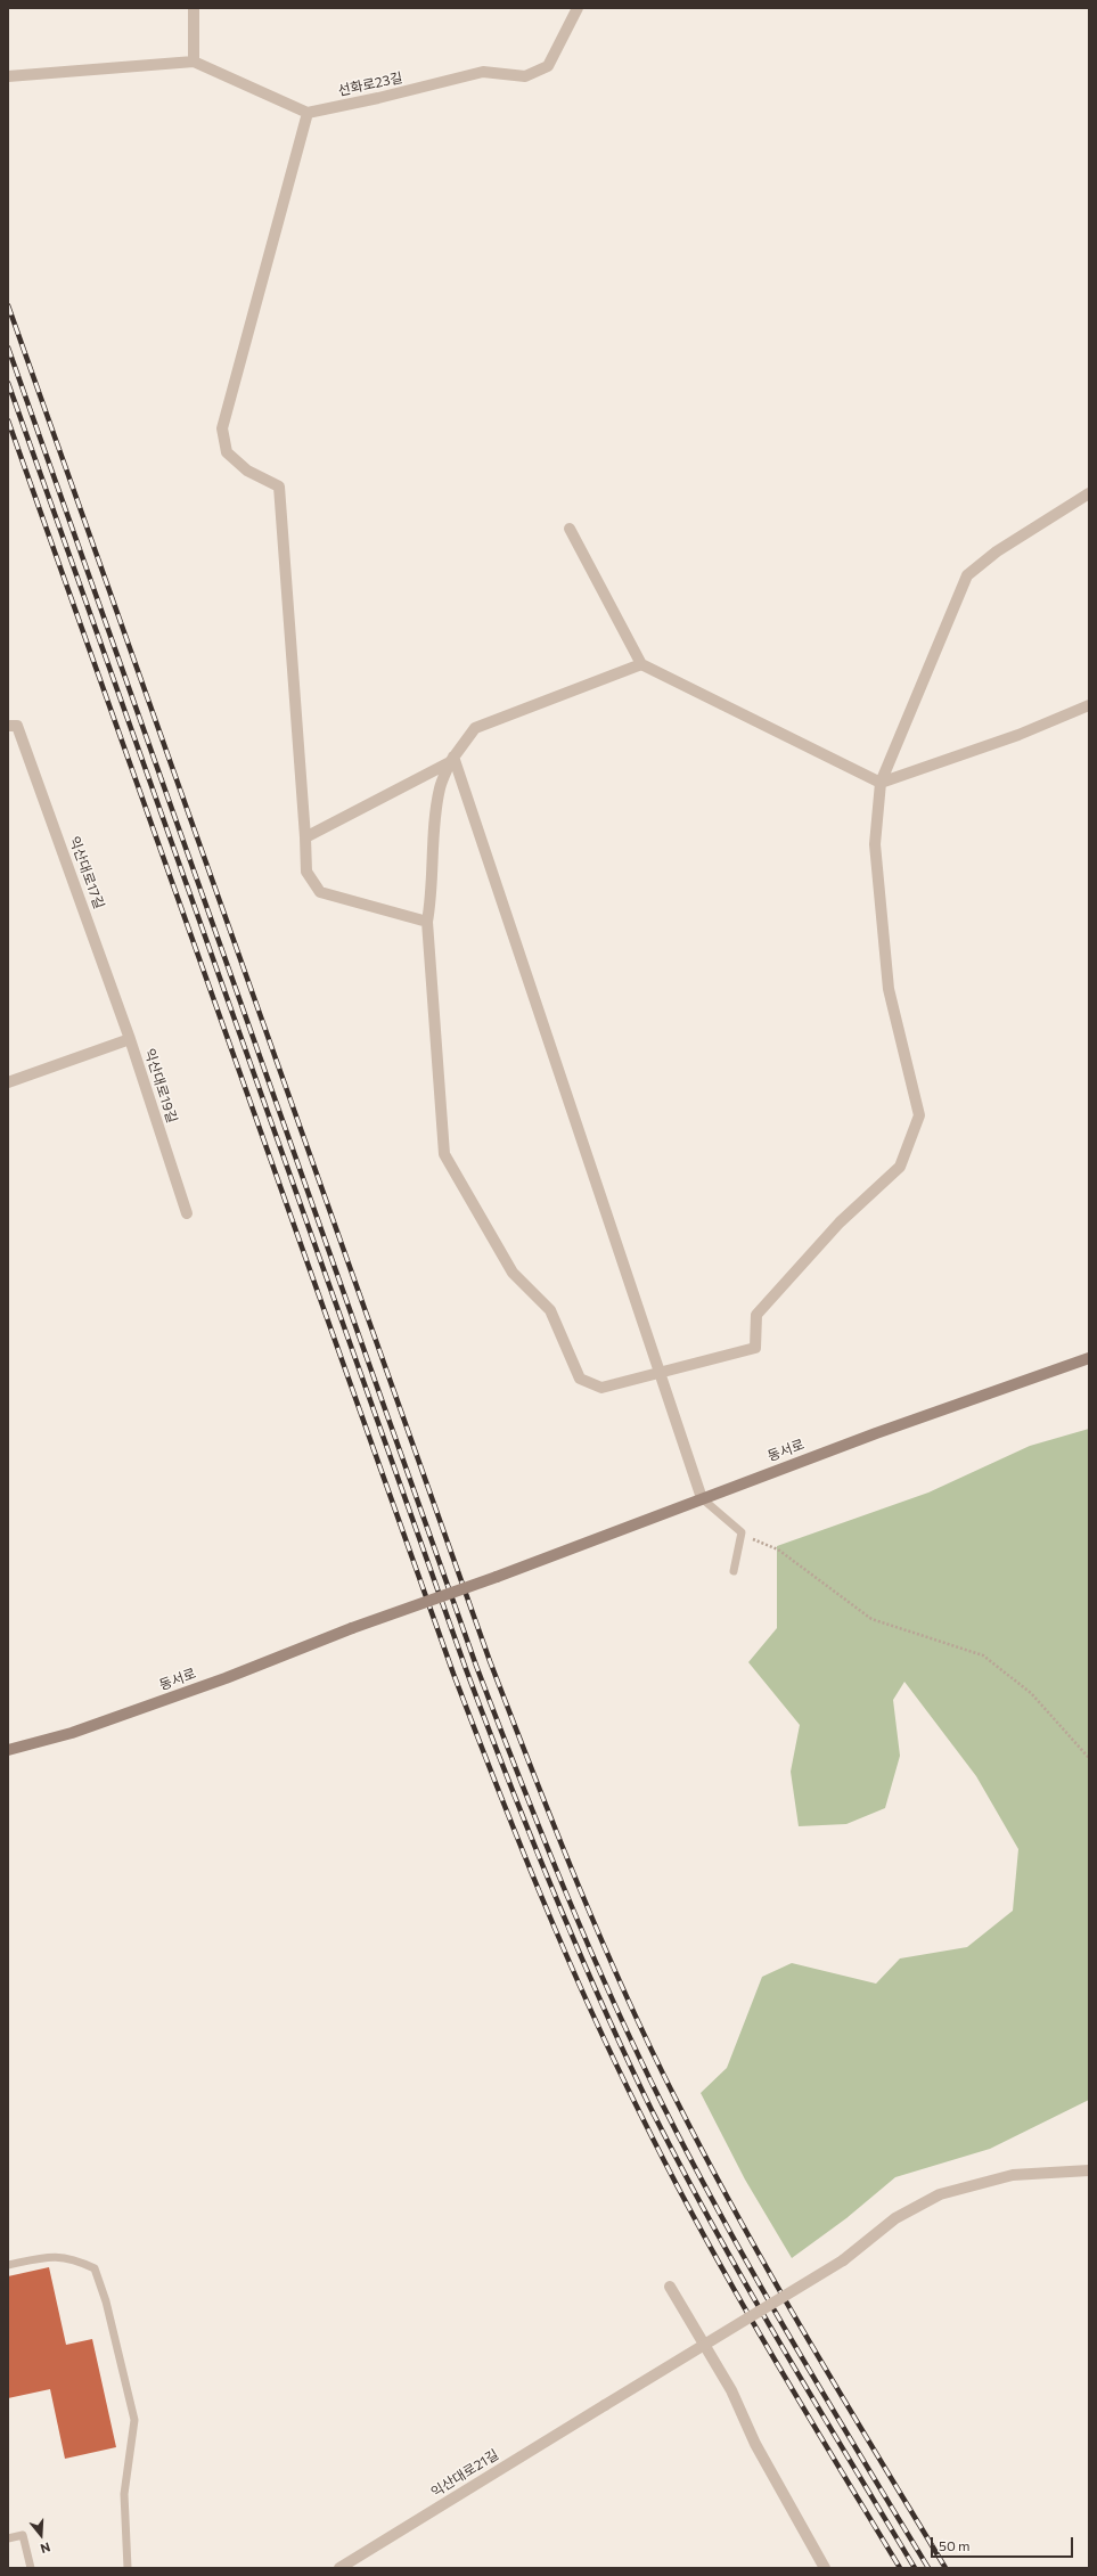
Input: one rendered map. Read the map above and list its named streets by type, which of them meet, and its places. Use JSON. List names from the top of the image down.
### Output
{
  "streets": {
    "street": [
      "선화로23길",
      "익산대로17길",
      "익산대로19길",
      "동서로",
      "익산대로21길"
    ]
  },
  "crossings": [
    ["익산대로17길", "익산대로19길"]
  ],
  "scale_bar": "50 m",
  "north": "bottom"
}
